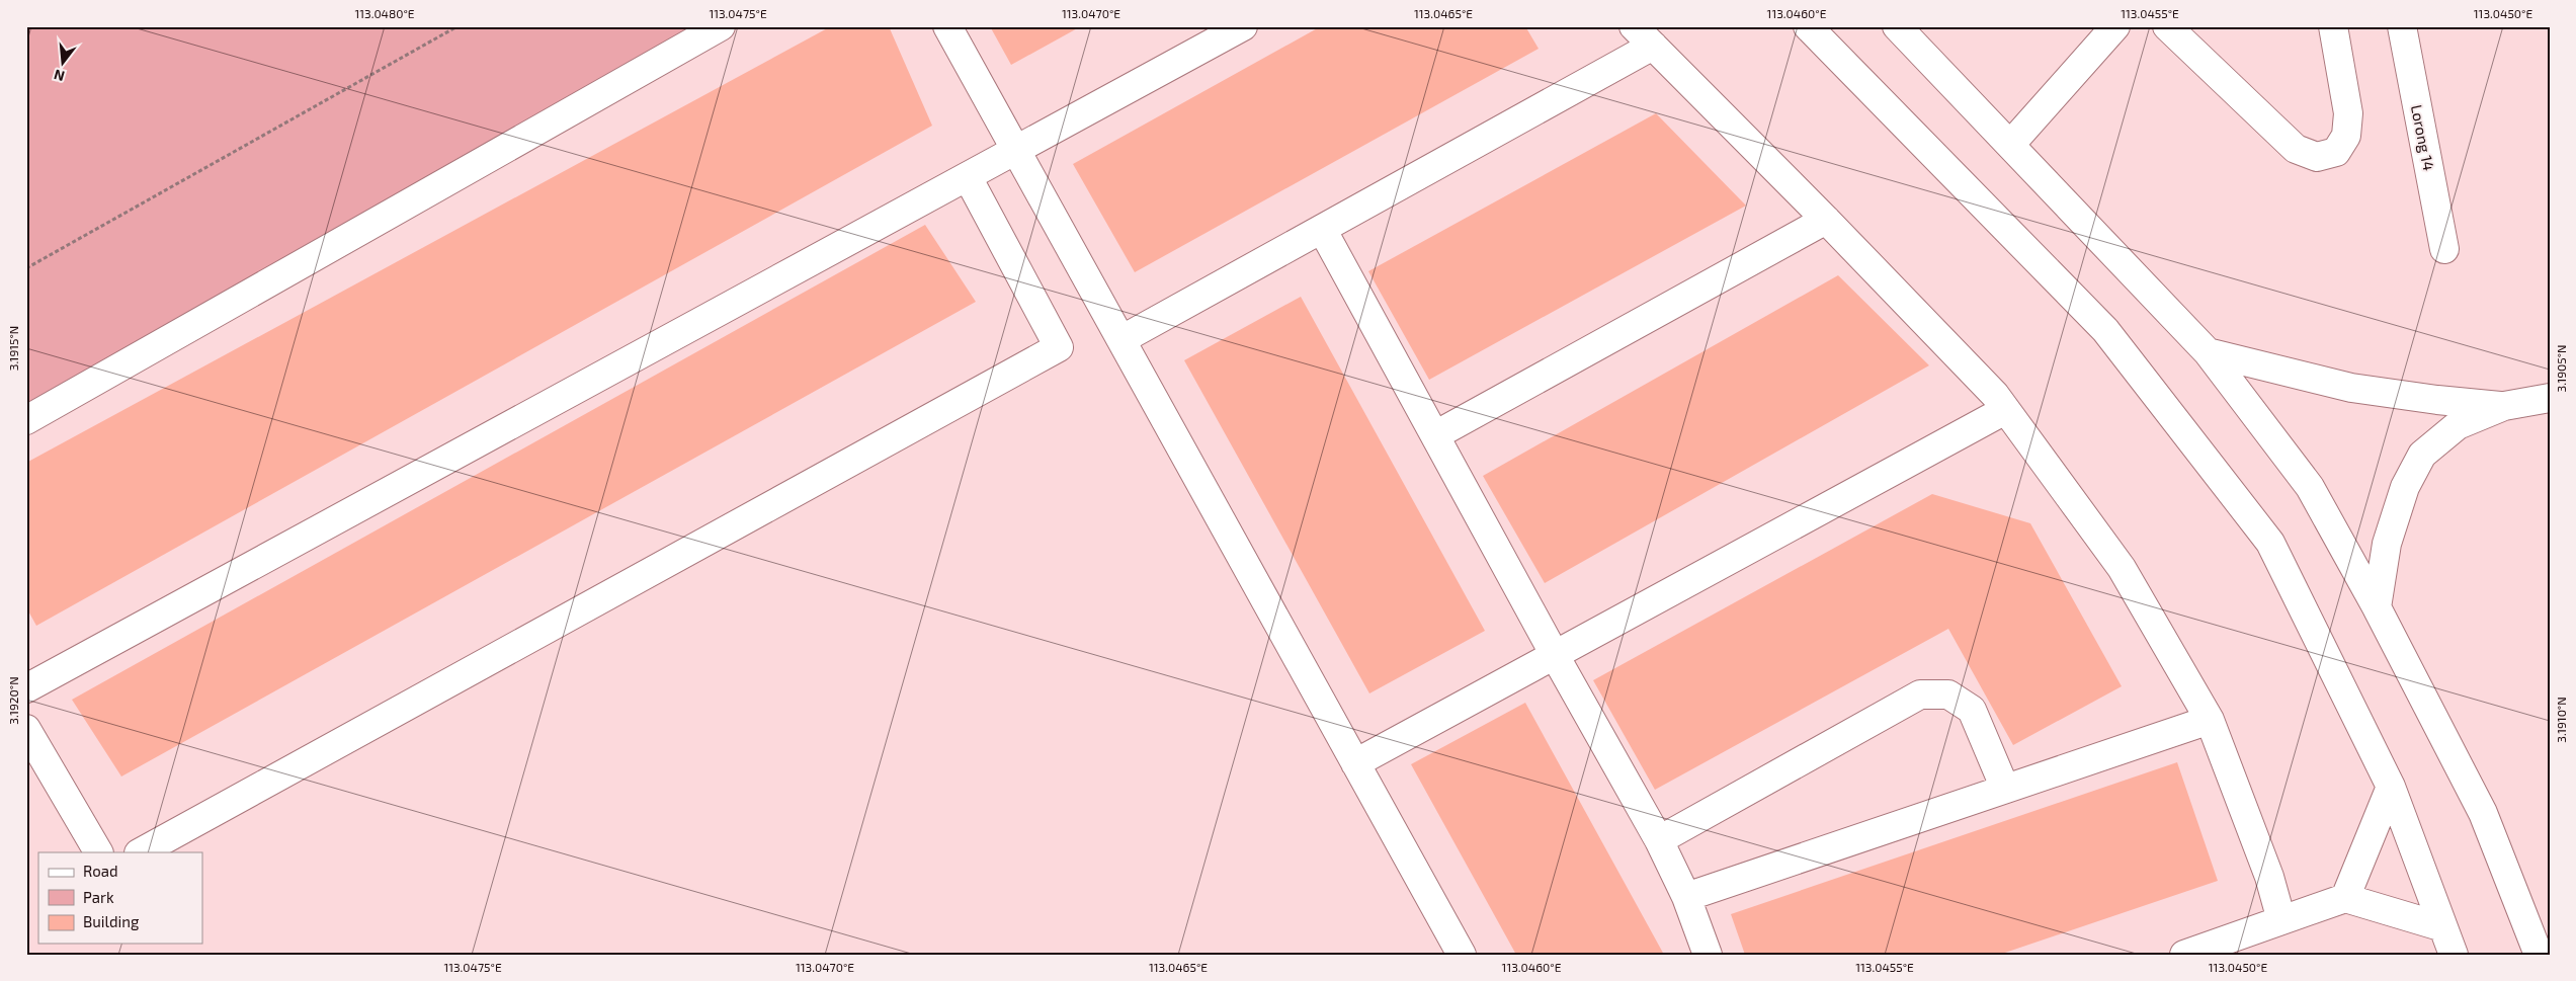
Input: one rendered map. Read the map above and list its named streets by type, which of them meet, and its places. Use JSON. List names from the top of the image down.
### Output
{
  "streets": {
    "street": ["Lorong 14"]
  },
  "legend": ["Road", "Park", "Building"],
  "north": "bottom",
  "coordinates": [
    "113.0480°E",
    "113.0475°E",
    "113.0470°E",
    "113.0465°E",
    "113.0460°E",
    "113.0455°E",
    "113.0450°E",
    "3.1915°N",
    "3.1905°N",
    "3.1920°N",
    "3.1910°N"
  ]
}
